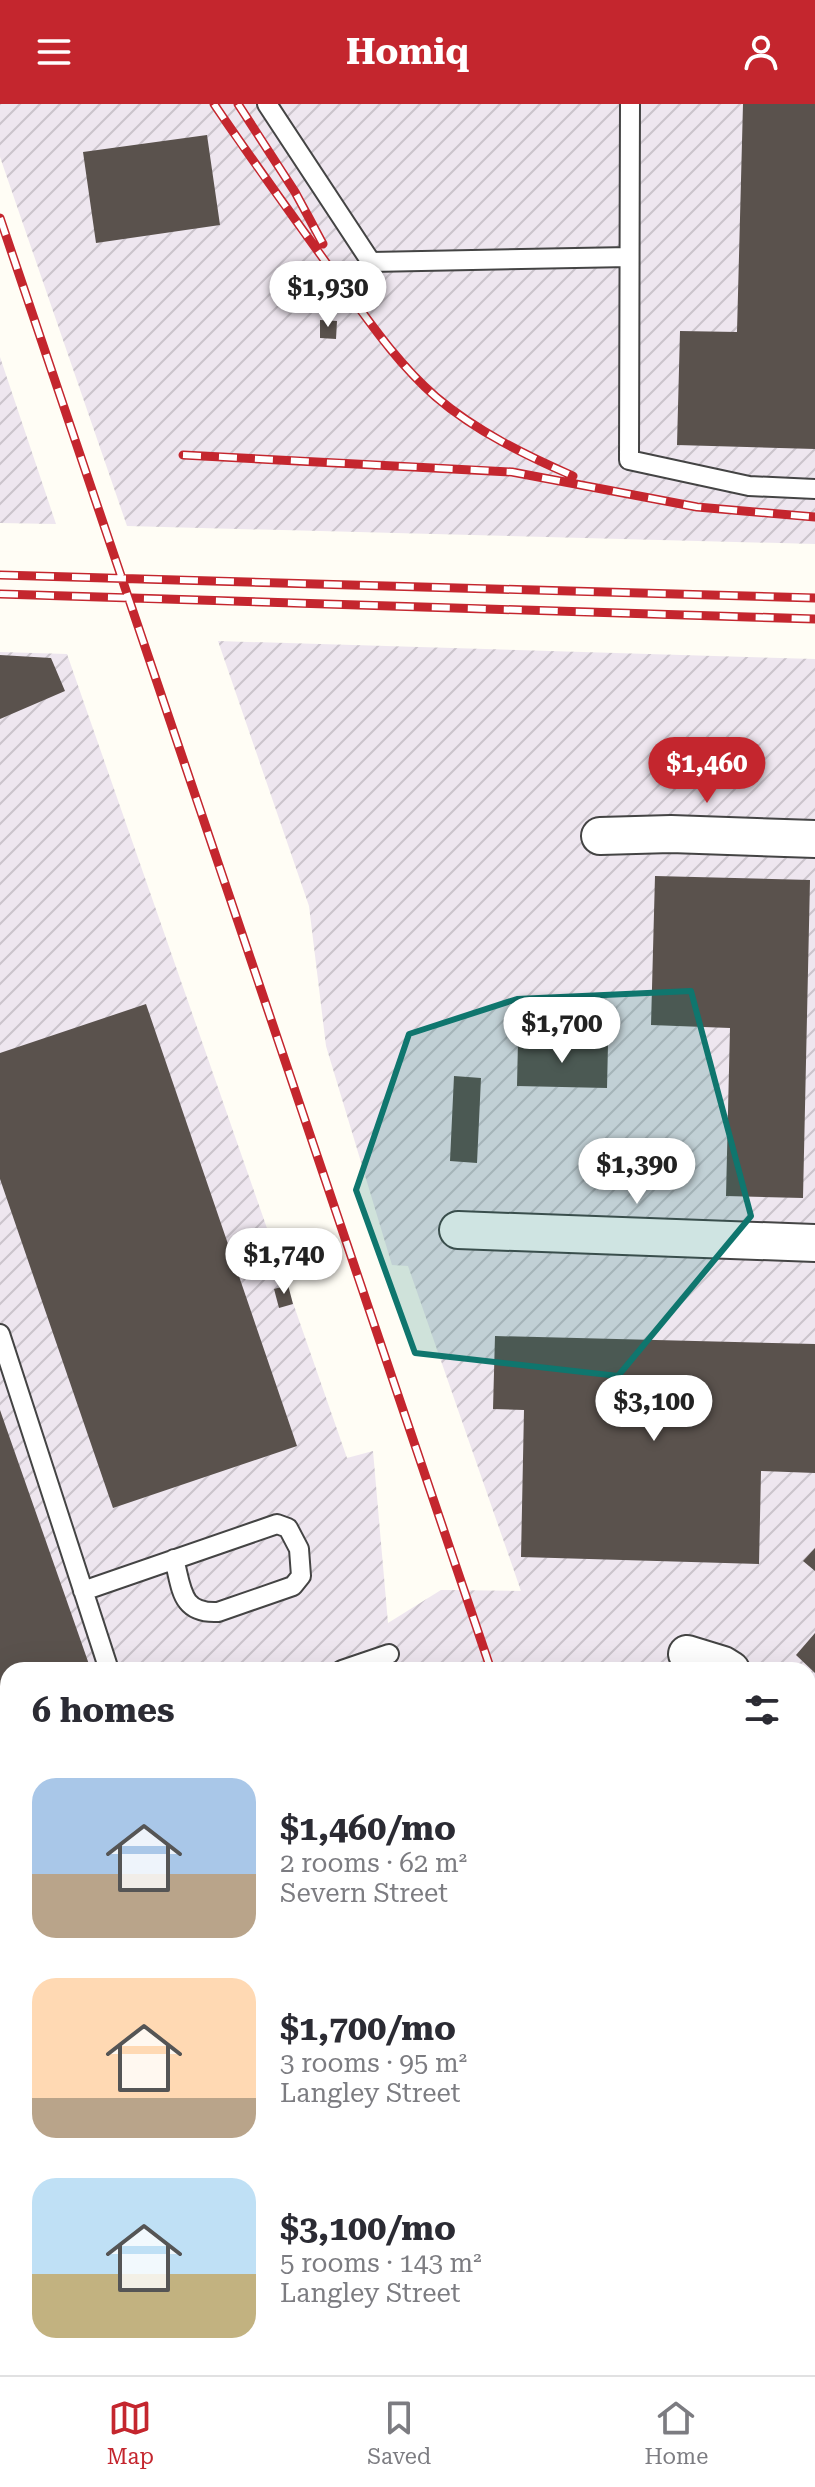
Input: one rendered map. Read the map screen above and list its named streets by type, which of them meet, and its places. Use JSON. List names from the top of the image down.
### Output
{
  "page": {
    "header": "Homiq",
    "price": [
      "$1,930",
      "$1,460",
      "$1,700",
      "$1,390",
      "$1,740",
      "$3,100"
    ],
    "heading": "6 homes",
    "list": [
      {
        "name": "$1,460/mo",
        "note": "2 rooms · 62 m² · Severn Street"
      },
      {
        "name": "$1,700/mo",
        "note": "3 rooms · 95 m² · Langley Street"
      },
      {
        "name": "$3,100/mo",
        "note": "5 rooms · 143 m² · Langley Street"
      }
    ],
    "tabs": ["Map", "Saved", "Home"]
  }
}
